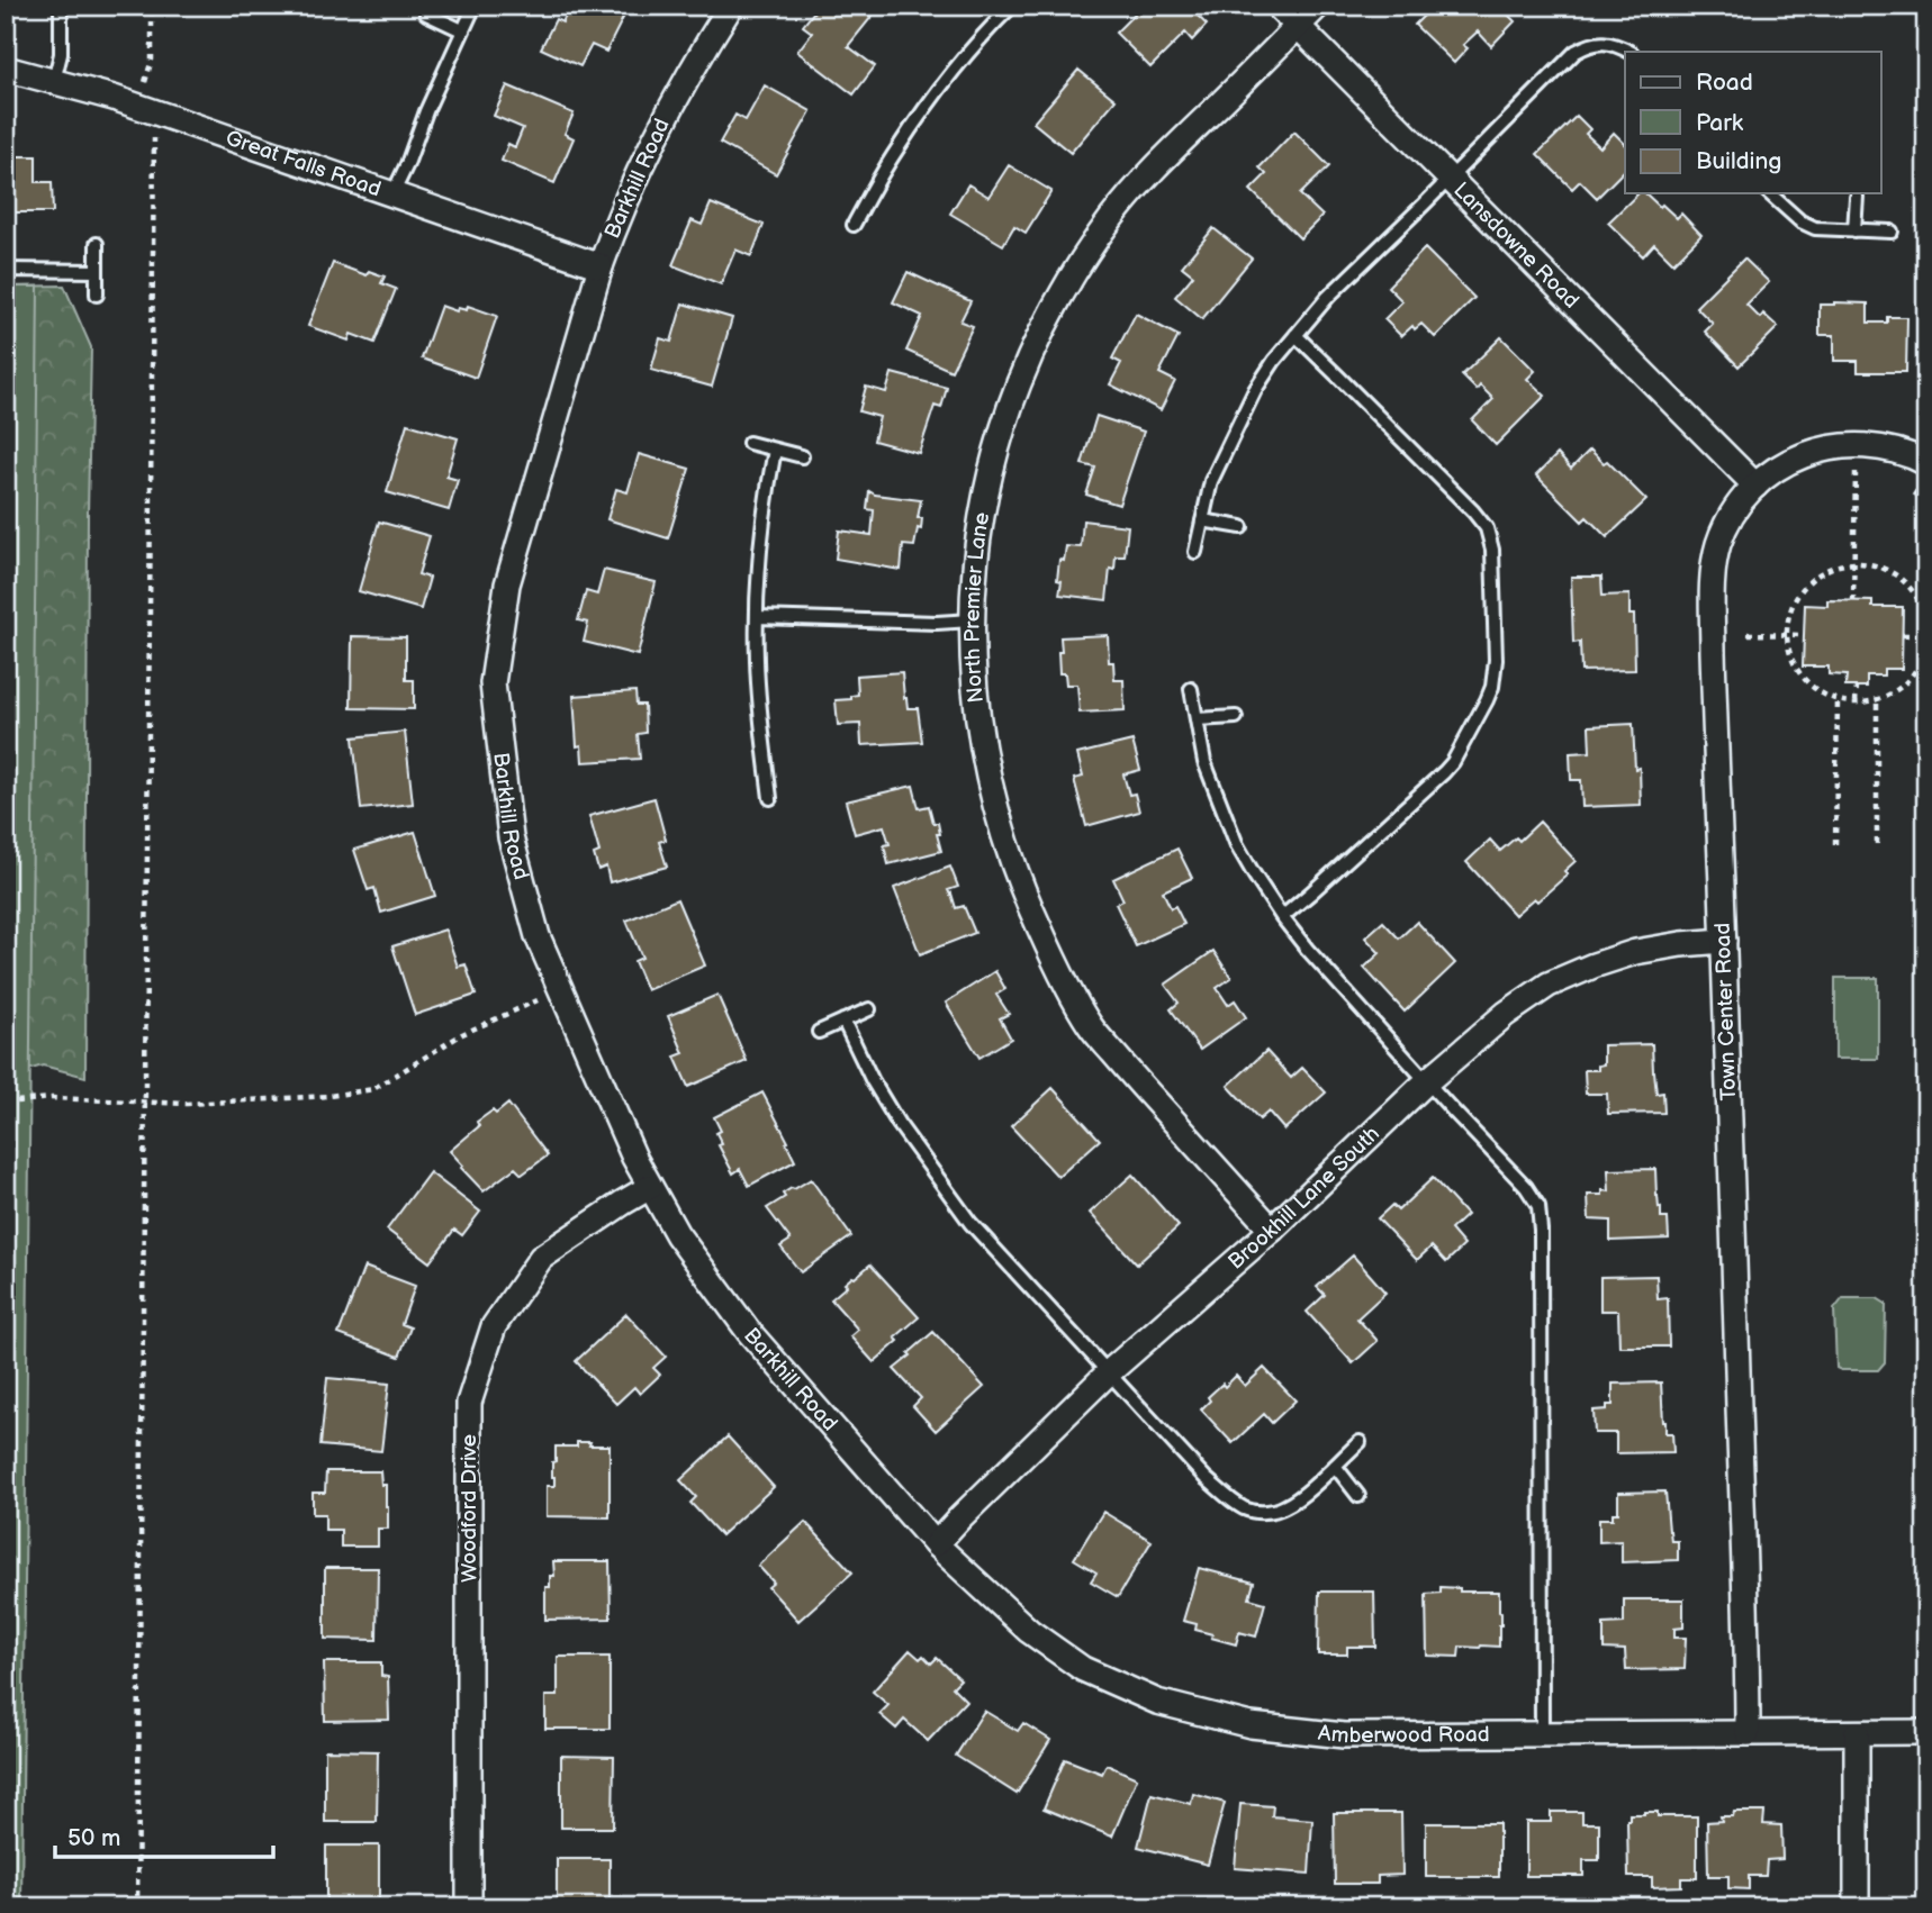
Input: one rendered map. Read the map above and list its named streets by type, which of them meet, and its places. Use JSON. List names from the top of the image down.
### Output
{
  "streets": {
    "street": [
      "Great Falls Road",
      "Barkhill Road",
      "Lansdowne Road",
      "North Premier Lane",
      "Town Center Road",
      "Brookhill Lane South",
      "Woodford Drive",
      "Amberwood Road"
    ]
  },
  "crossings": [
    ["Great Falls Road", "Barkhill Road"],
    ["Barkhill Road", "Brookhill Lane South"],
    ["Barkhill Road", "Woodford Drive"],
    ["Barkhill Road", "Amberwood Road"],
    ["Lansdowne Road", "North Premier Lane"],
    ["Lansdowne Road", "Town Center Road"],
    ["North Premier Lane", "Brookhill Lane South"],
    ["Town Center Road", "Brookhill Lane South"],
    ["Town Center Road", "Amberwood Road"],
    ["Brookhill Lane South", "Amberwood Road"]
  ],
  "legend": ["Road", "Park", "Building"],
  "scale_bar": "50 m"
}
